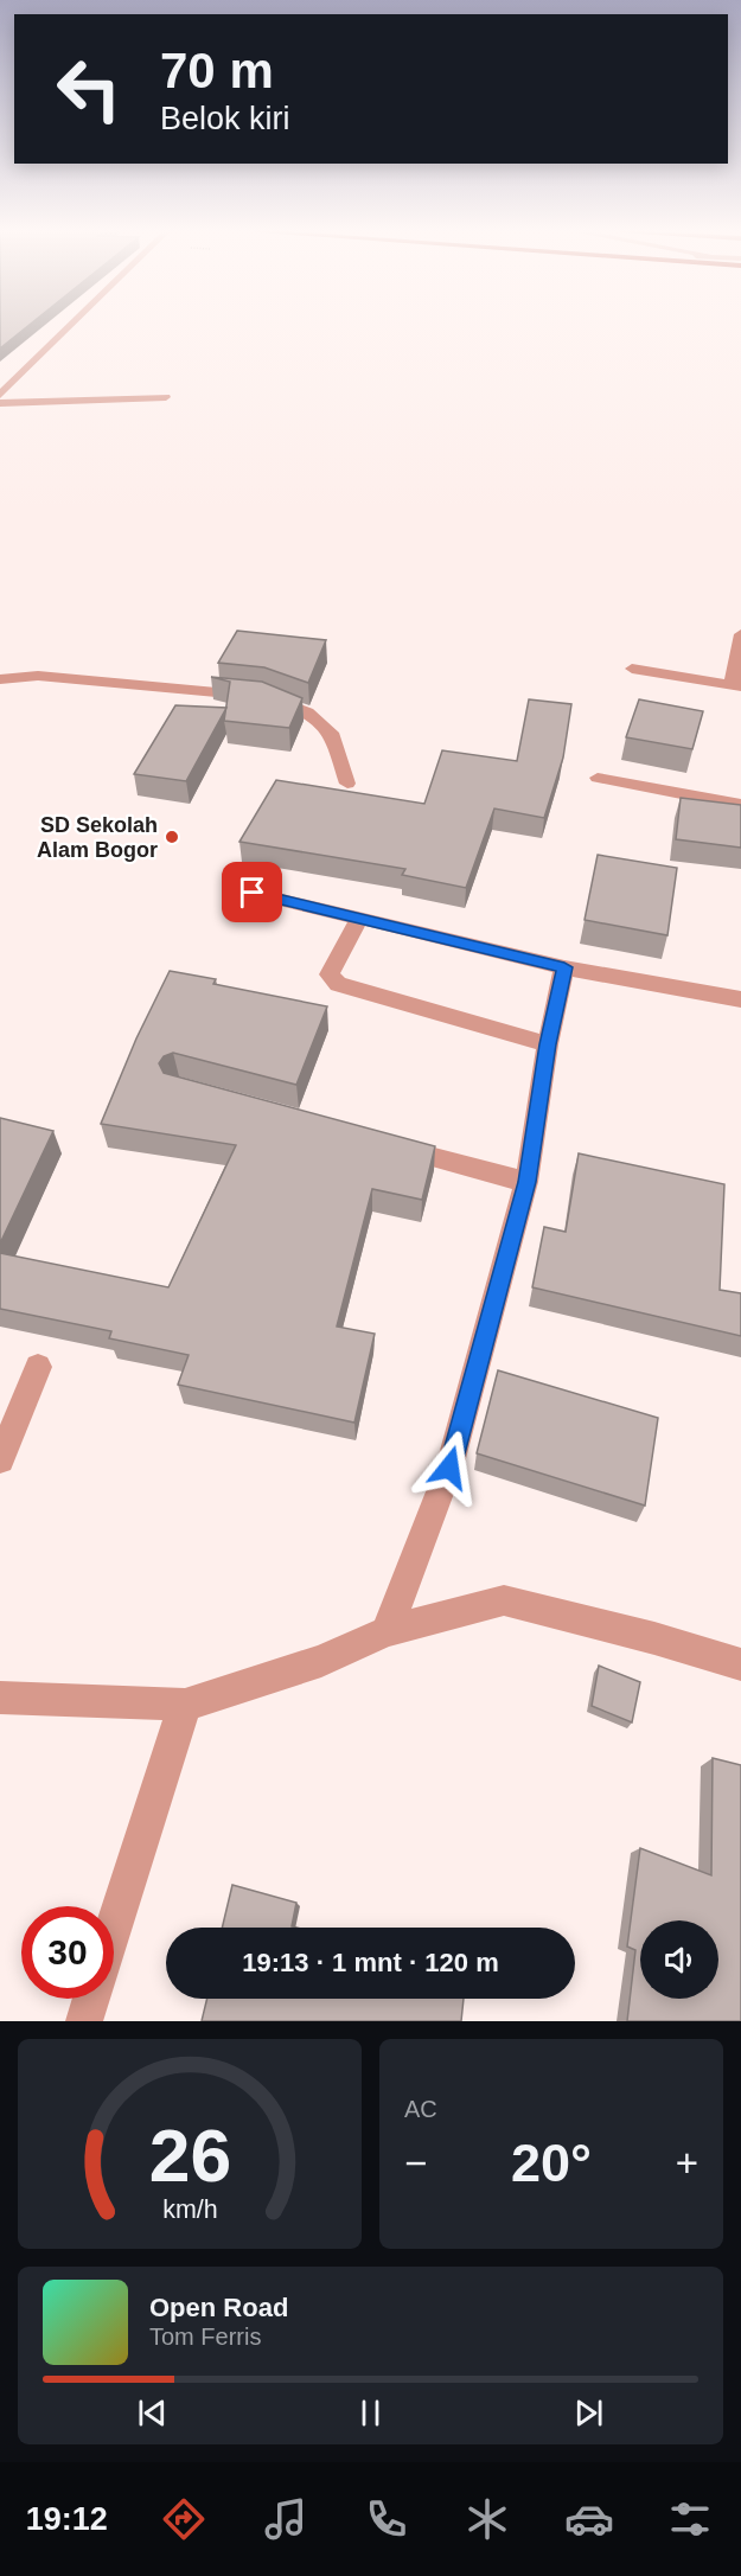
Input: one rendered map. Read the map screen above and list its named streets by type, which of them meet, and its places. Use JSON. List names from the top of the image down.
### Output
{
  "places": ["SD Sekolah Alam Bogor"],
  "page": {
    "turn": ["70 m", "Belok kiri"],
    "limit": "30",
    "trip": "19:13 · 1 mnt · 120 m",
    "tile": "AC",
    "heat": ["−", "20°", "+"],
    "song": ["Open Road", "Tom Ferris"],
    "tabs": "19:12",
    "gauge": ["26", "km/h"]
  }
}
